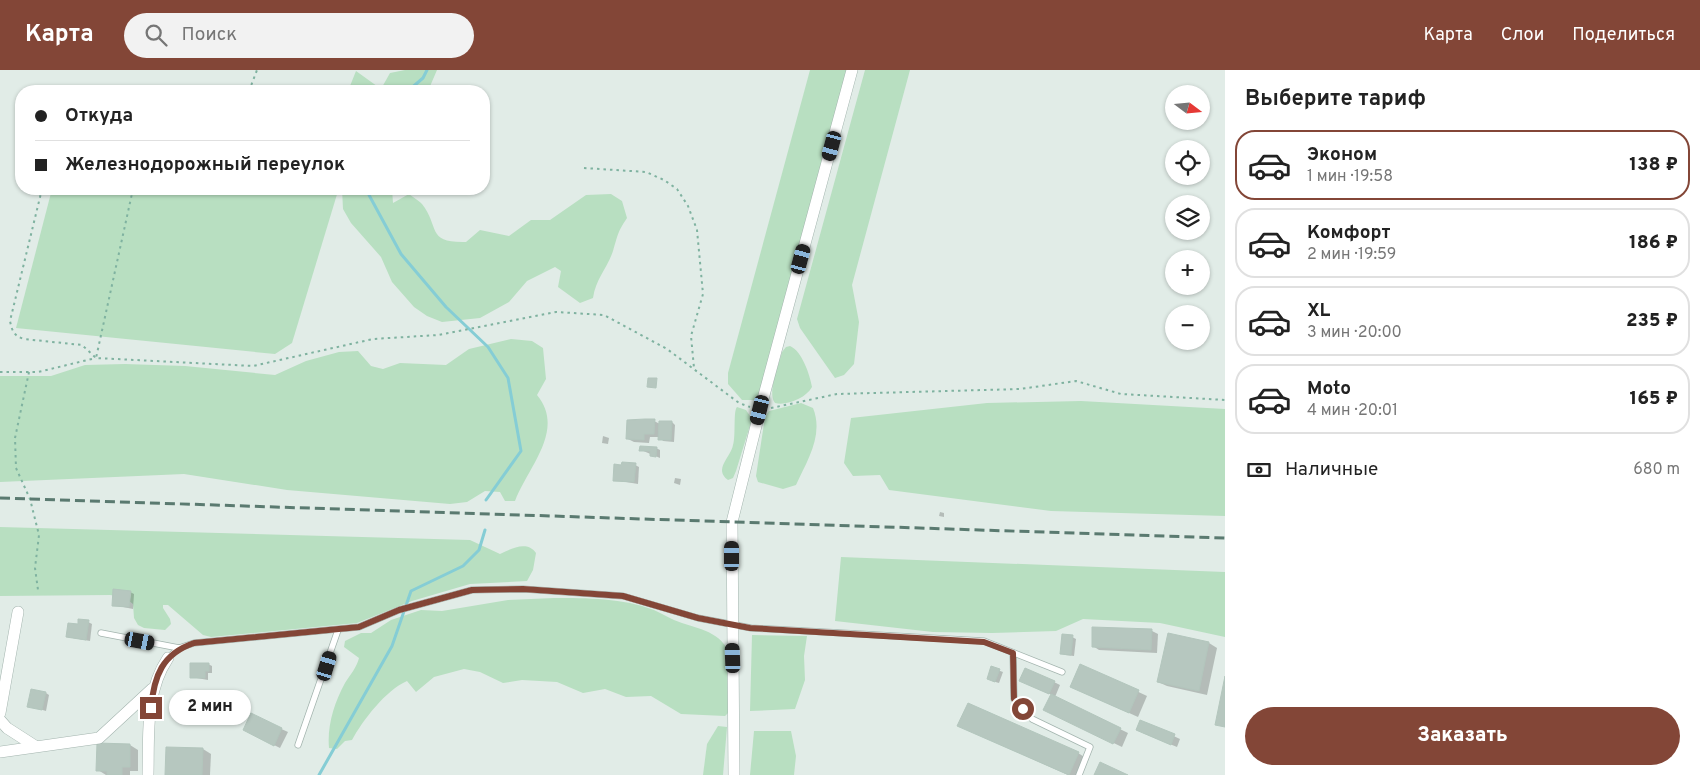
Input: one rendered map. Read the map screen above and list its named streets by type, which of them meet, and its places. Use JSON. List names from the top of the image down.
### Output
{
  "north": "right",
  "page": {
    "header": "Карта",
    "search": "Поиск",
    "nav": ["Карта", "Слои", "Поделиться"],
    "heading": "Выберите тариф",
    "map_buttons": ["+", "−"],
    "banner": ["Откуда", "Железнодорожный переулок"],
    "list": [
      {
        "name": "Эконом",
        "note": "1 мин · 19:58",
        "value": "138 ₽"
      },
      {
        "name": "Комфорт",
        "note": "2 мин · 19:59",
        "value": "186 ₽"
      },
      {
        "name": "XL",
        "note": "3 мин · 20:00",
        "value": "235 ₽"
      },
      {
        "name": "Moto",
        "note": "4 мин · 20:01",
        "value": "165 ₽"
      }
    ],
    "pay": ["Наличные", "680 m"],
    "bubble": "2 мин",
    "buttons": "Заказать"
  }
}
